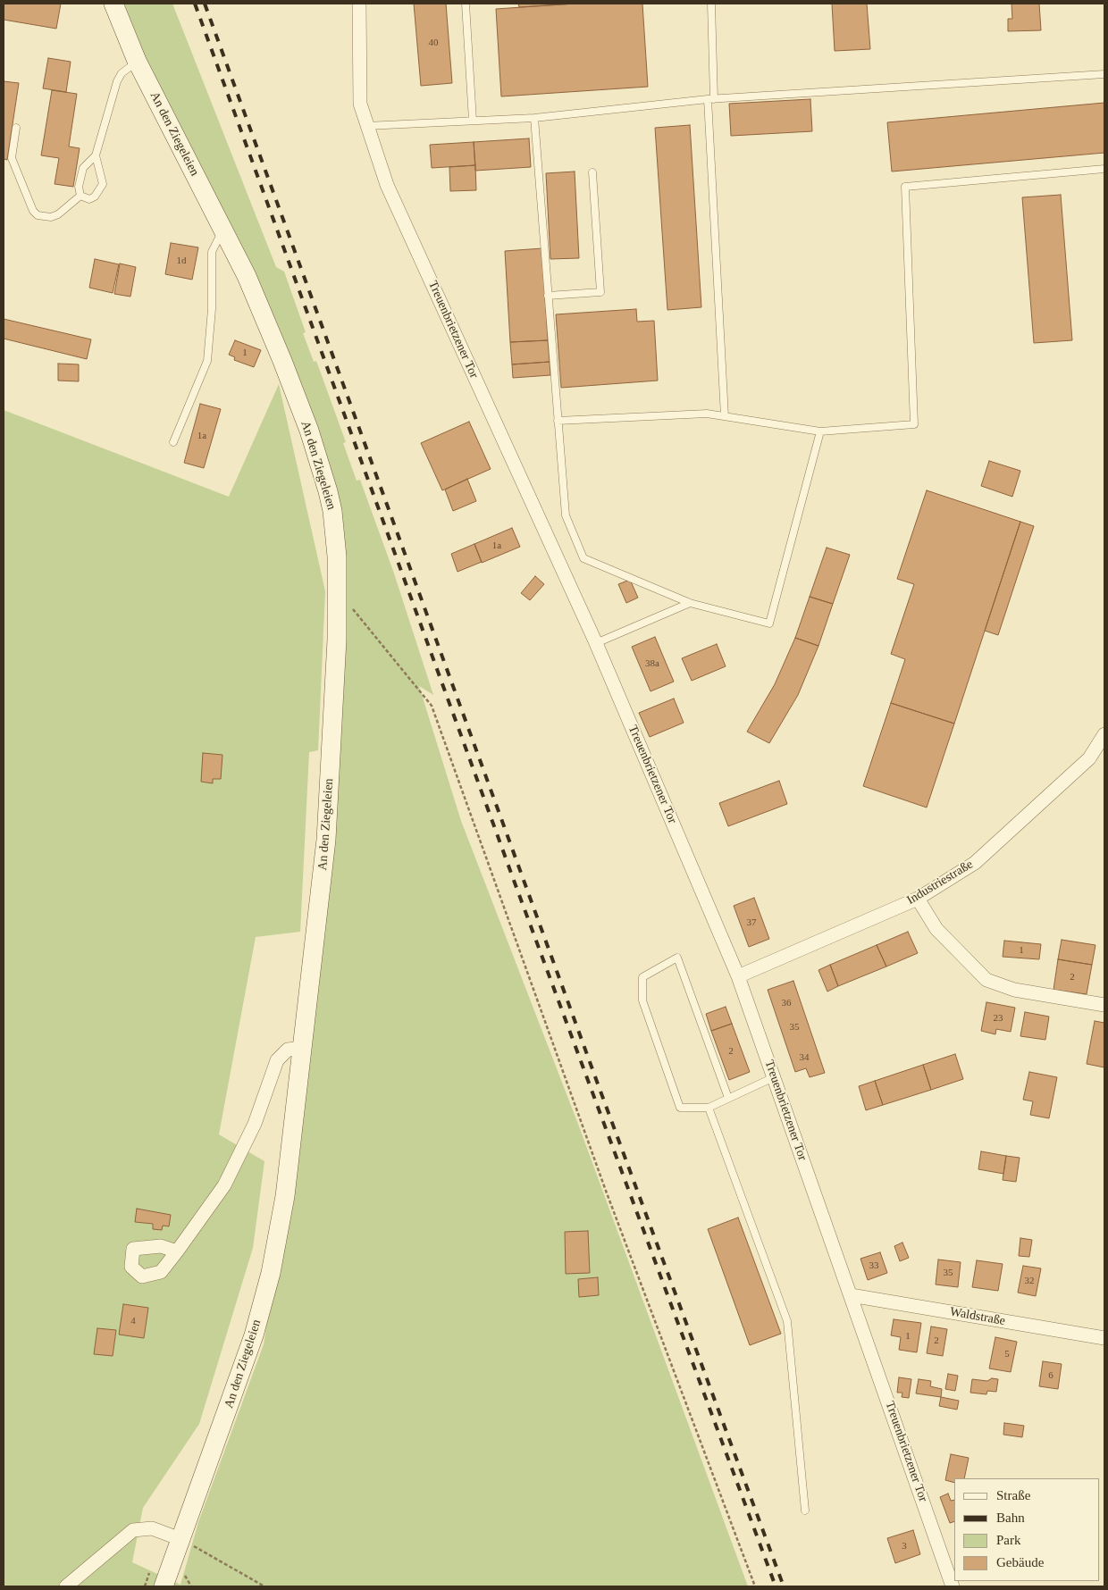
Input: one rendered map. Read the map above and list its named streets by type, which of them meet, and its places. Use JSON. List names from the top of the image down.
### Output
{
  "streets": {
    "street": [
      "An den Ziegeleien",
      "Treuenbrietzener Tor",
      "Industriestraße",
      "Waldstraße"
    ]
  },
  "crossings": [
    ["Treuenbrietzener Tor", "Industriestraße"],
    ["Treuenbrietzener Tor", "Waldstraße"]
  ],
  "house_numbers": [
    "40",
    "1d",
    "1",
    "1a",
    "1a",
    "38a",
    "37",
    "1",
    "2",
    "36",
    "23",
    "35",
    "2",
    "34",
    "33",
    "35",
    "32",
    "4",
    "1",
    "2",
    "5",
    "6",
    "3"
  ],
  "legend": [
    "Straße",
    "Bahn",
    "Park",
    "Gebäude"
  ]
}
